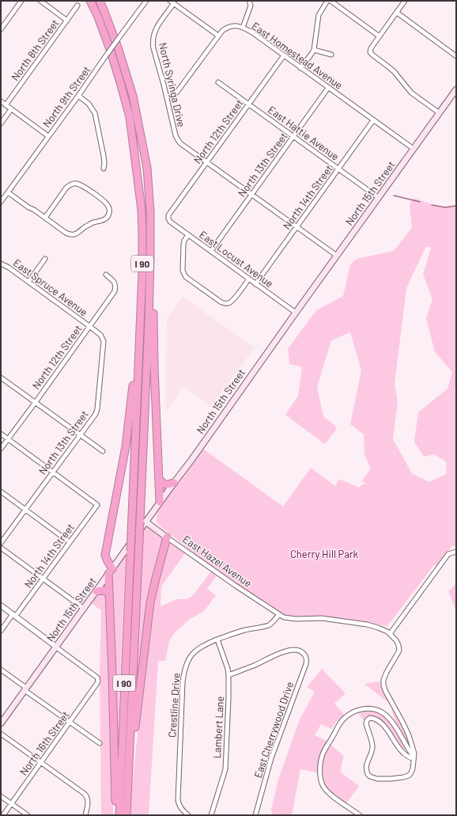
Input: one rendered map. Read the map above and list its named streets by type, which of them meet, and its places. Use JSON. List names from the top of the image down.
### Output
{
  "streets": {
    "highway": ["I 90"],
    "main road": ["North 15th Street", "East Hazel Avenue"],
    "street": [
      "North 8th Street",
      "East Homestead Avenue",
      "North Syringa Drive",
      "North 9th Street",
      "North 12th Street",
      "East Hattie Avenue",
      "North 13th Street",
      "North 14th Street",
      "East Locust Avenue",
      "East Spruce Avenue",
      "Crestline Drive",
      "Lambert Lane",
      "East Cherrywood Drive",
      "North 16th Street"
    ]
  },
  "crossings": [
    ["East Homestead Avenue", "North 12th Street"],
    ["East Homestead Avenue", "North 13th Street"],
    ["East Homestead Avenue", "North 15th Street"],
    ["East Homestead Avenue", "North 14th Street"],
    ["North Syringa Drive", "North 12th Street"],
    ["North 12th Street", "East Hattie Avenue"],
    ["North 12th Street", "North 13th Street"],
    ["North 12th Street", "East Locust Avenue"],
    ["North 12th Street", "East Spruce Avenue"],
    ["East Hattie Avenue", "North 13th Street"],
    ["East Hattie Avenue", "North 15th Street"],
    ["East Hattie Avenue", "North 14th Street"],
    ["North 13th Street", "North 14th Street"],
    ["North 13th Street", "East Locust Avenue"],
    ["North 13th Street", "East Spruce Avenue"],
    ["North 15th Street", "East Locust Avenue"],
    ["North 15th Street", "I 90"],
    ["North 15th Street", "East Hazel Avenue"],
    ["North 15th Street", "North 16th Street"],
    ["North 14th Street", "East Locust Avenue"],
    ["I 90", "East Hazel Avenue"],
    ["East Hazel Avenue", "Crestline Drive"],
    ["Crestline Drive", "Lambert Lane"],
    ["Lambert Lane", "East Cherrywood Drive"]
  ],
  "parks": ["Cherry Hill Park"]
}
